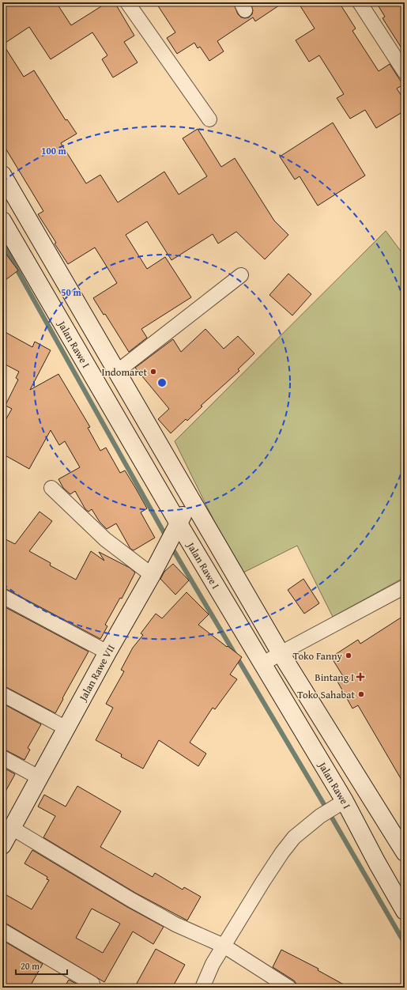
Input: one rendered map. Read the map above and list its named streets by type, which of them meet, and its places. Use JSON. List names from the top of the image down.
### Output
{
  "streets": {
    "main road": ["Jalan Rawe I", "Jalan Rawe VII"]
  },
  "crossings": [
    ["Jalan Rawe I", "Jalan Rawe VII"]
  ],
  "places": {
    "other": ["Indomaret", "Toko Fanny", "Toko Sahabat"],
    "health": ["Bintang I"]
  },
  "scale_bar": "20 m",
  "rings": ["100 m", "50 m"]
}
